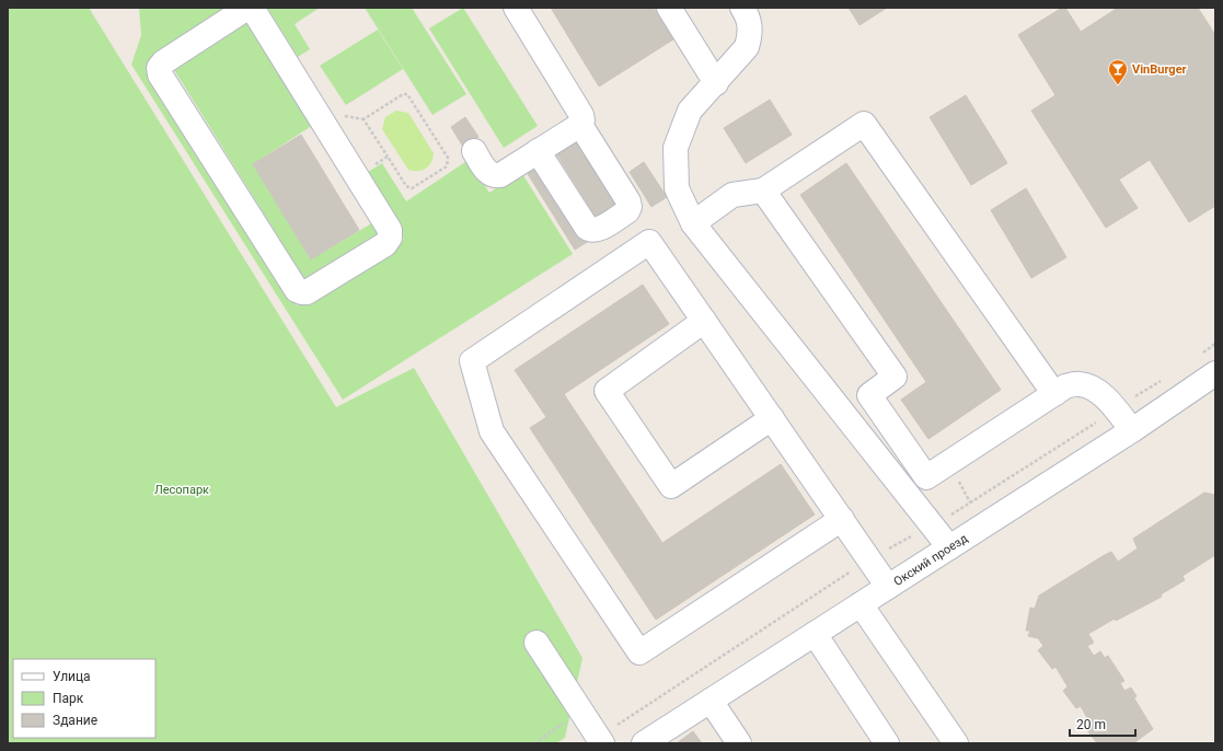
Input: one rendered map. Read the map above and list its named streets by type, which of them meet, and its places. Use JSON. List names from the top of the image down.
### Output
{
  "streets": {
    "street": ["Окский проезд"]
  },
  "parks": ["Лесопарк"],
  "places": {
    "bar": ["VinBurger"]
  },
  "legend": ["Улица", "Парк", "Здание"],
  "scale_bar": "20 m"
}
